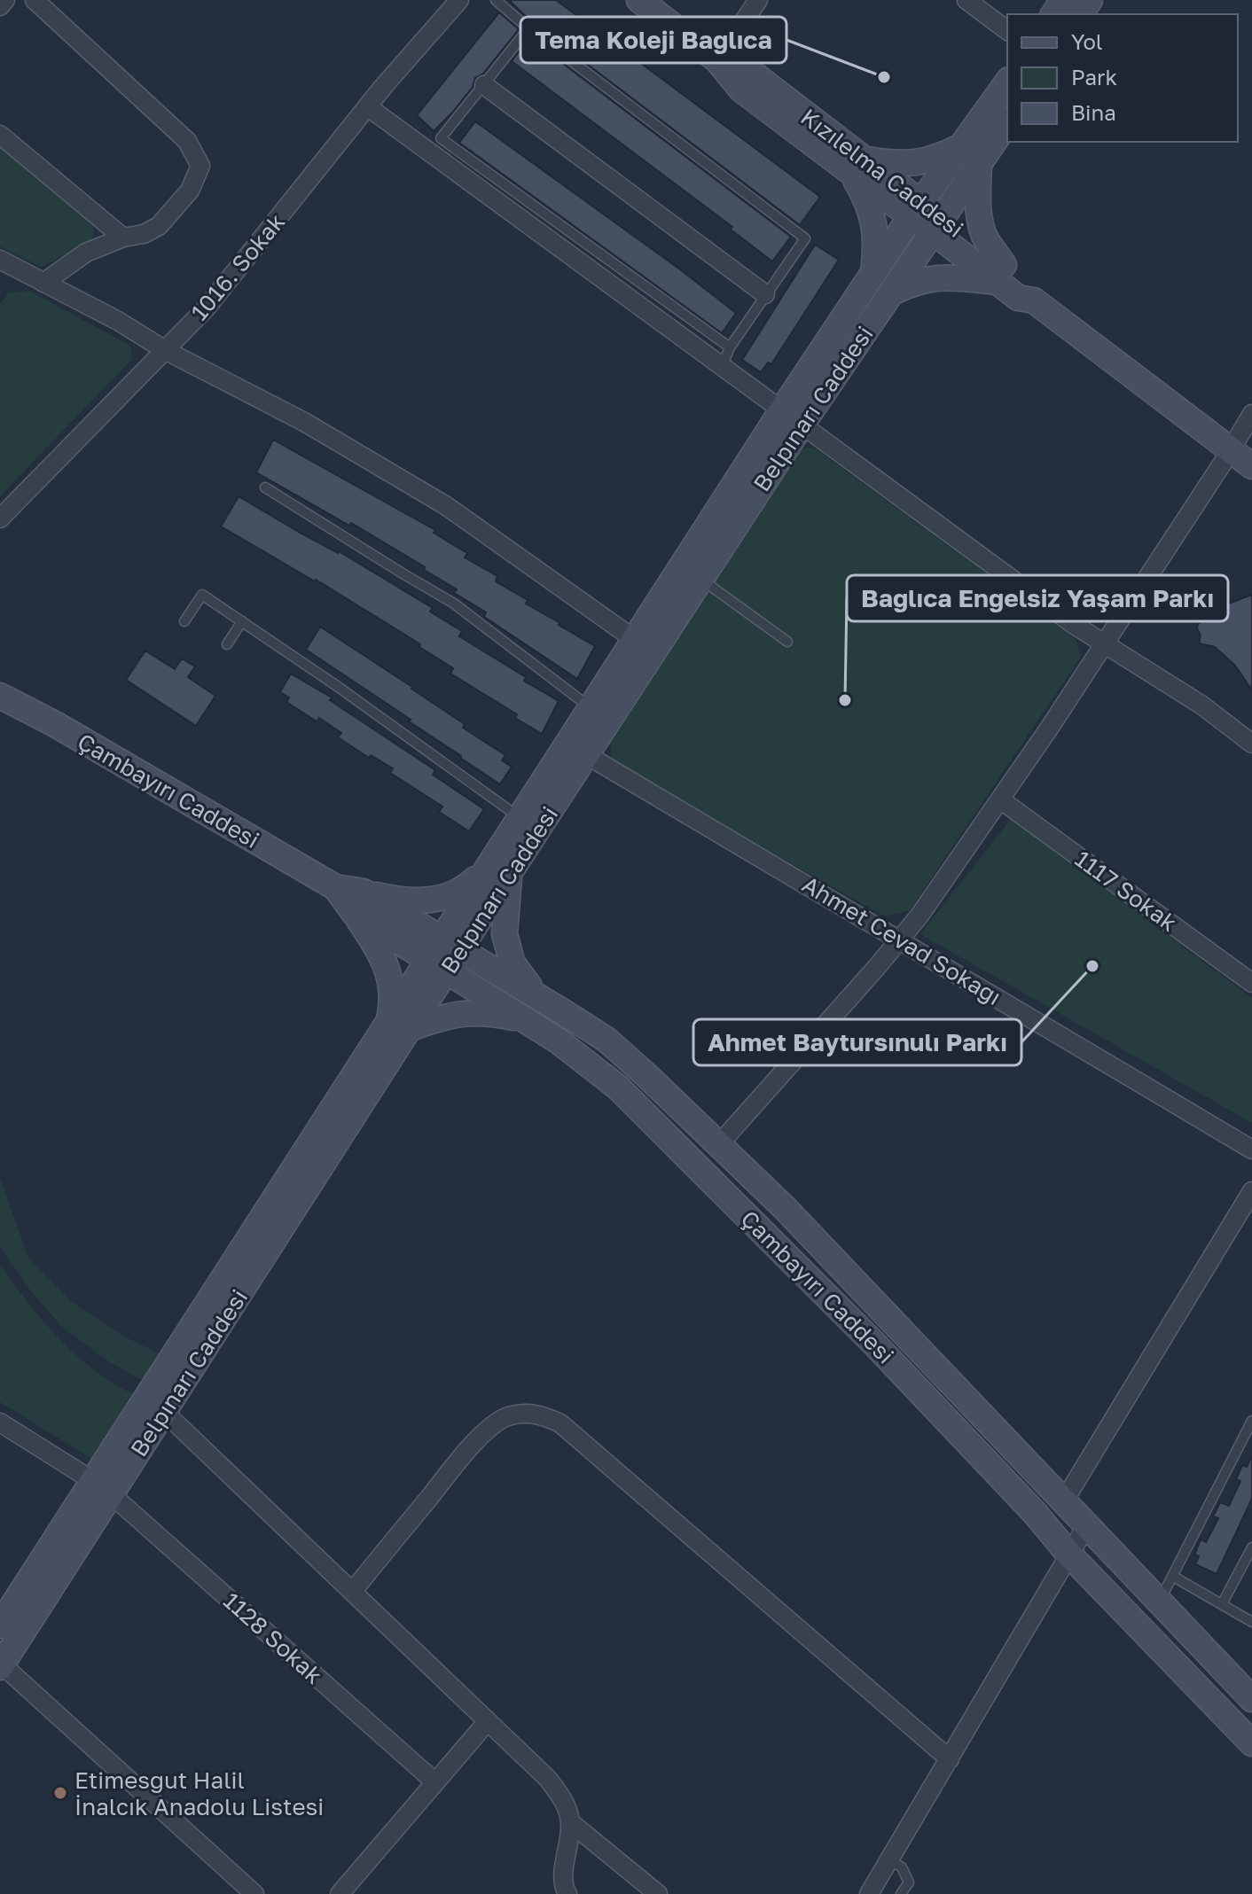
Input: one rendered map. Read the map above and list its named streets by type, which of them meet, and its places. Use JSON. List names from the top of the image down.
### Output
{
  "streets": {
    "street": [
      "Kızılelma Caddesi",
      "1016. Sokak",
      "Belpınarı Caddesi",
      "Çambayırı Caddesi",
      "1117 Sokak",
      "Ahmet Cevad Sokağı",
      "1128 Sokak"
    ]
  },
  "crossings": [
    ["Kızılelma Caddesi", "Belpınarı Caddesi"],
    ["Belpınarı Caddesi", "Çambayırı Caddesi"],
    ["Belpınarı Caddesi", "Ahmet Cevad Sokağı"],
    ["Belpınarı Caddesi", "1128 Sokak"]
  ],
  "places": [
    "Tema Koleji Bağlıca",
    "Bağlıca Engelsiz Yaşam Parkı",
    "Ahmet Baytursınulı Parkı",
    "Etimesgut Halil İnalcık Anadolu Listesi"
  ],
  "legend": ["Yol", "Park", "Bina"]
}
